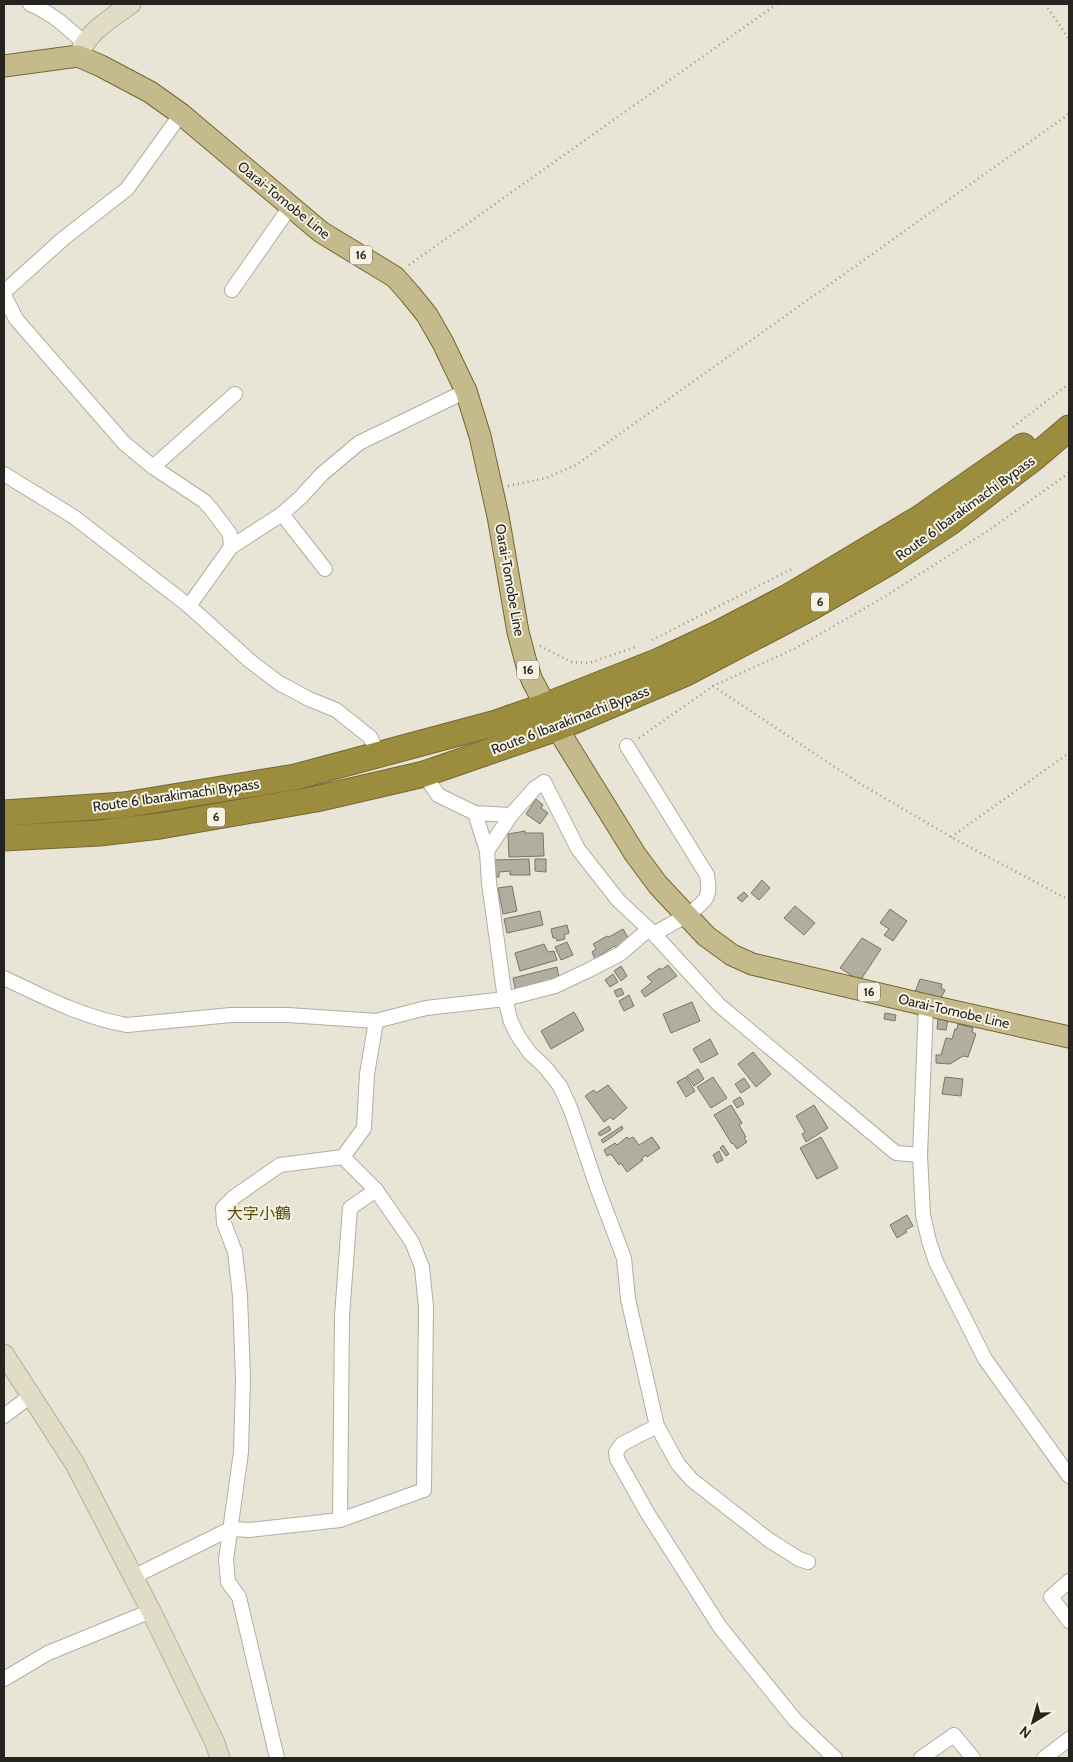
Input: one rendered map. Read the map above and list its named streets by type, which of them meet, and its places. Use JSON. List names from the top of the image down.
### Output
{
  "streets": {
    "highway": ["Route 6 Ibarakimachi Bypass", "6"],
    "main road": ["Oarai-Tomobe Line", "16"]
  },
  "crossings": [
    ["Oarai-Tomobe Line", "Route 6 Ibarakimachi Bypass"]
  ],
  "districts": ["大字小鶴"],
  "north": "bottom left"
}
